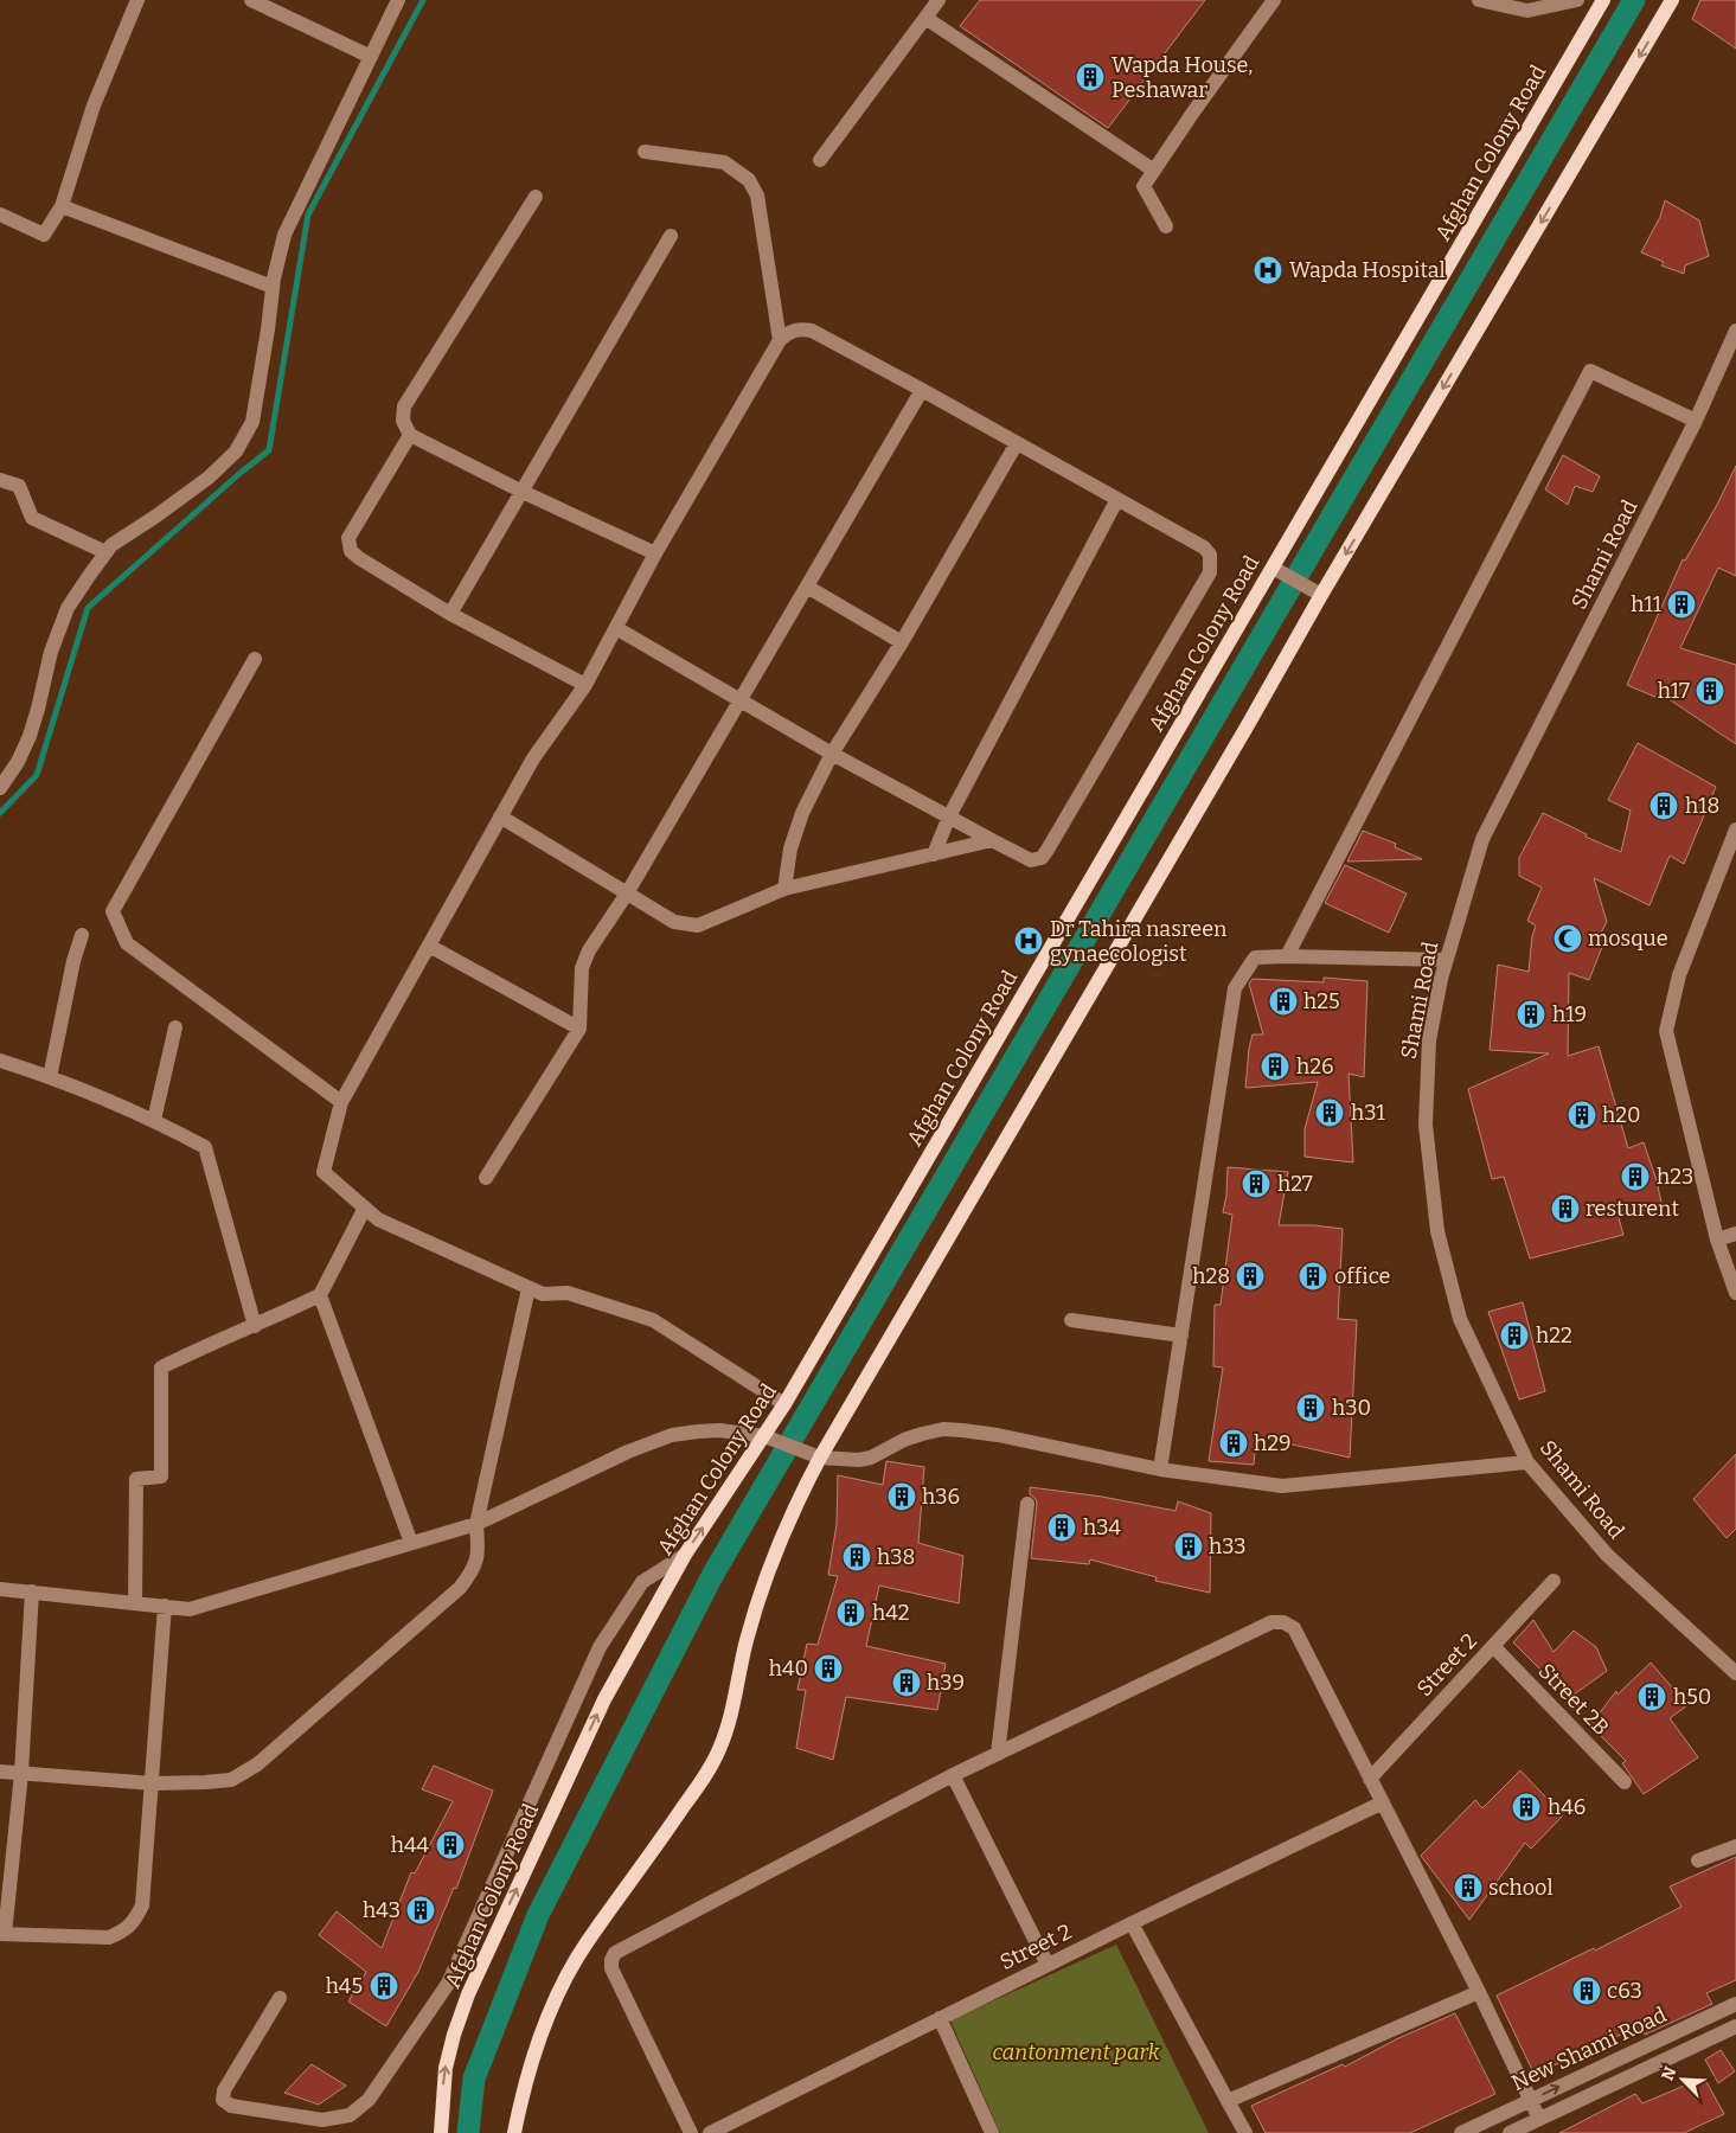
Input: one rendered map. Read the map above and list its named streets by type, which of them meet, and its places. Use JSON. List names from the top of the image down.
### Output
{
  "streets": {
    "main road": ["Afghan Colony Road"],
    "street": [
      "Shami Road",
      "Street 2",
      "Street 2B",
      "New Shami Road"
    ]
  },
  "crossings": [
    ["Street 2", "Street 2B"]
  ],
  "parks": ["cantonment park"],
  "places": {
    "building": [
      "Wapda House, Peshawar",
      "h11",
      "h17",
      "h18",
      "h25",
      "h19",
      "h26",
      "h31",
      "h20",
      "h23",
      "h27",
      "resturent",
      "h28",
      "office",
      "h22",
      "h30",
      "h29",
      "h36",
      "h34",
      "h33",
      "h38",
      "h42",
      "h40",
      "h39",
      "h50",
      "h46",
      "h44",
      "school",
      "h43",
      "h45",
      "c63"
    ],
    "hospital": ["Wapda Hospital", "Dr Tahira nasreen gynaecologist"],
    "mosque": ["mosque"]
  },
  "north": "top left"
}
